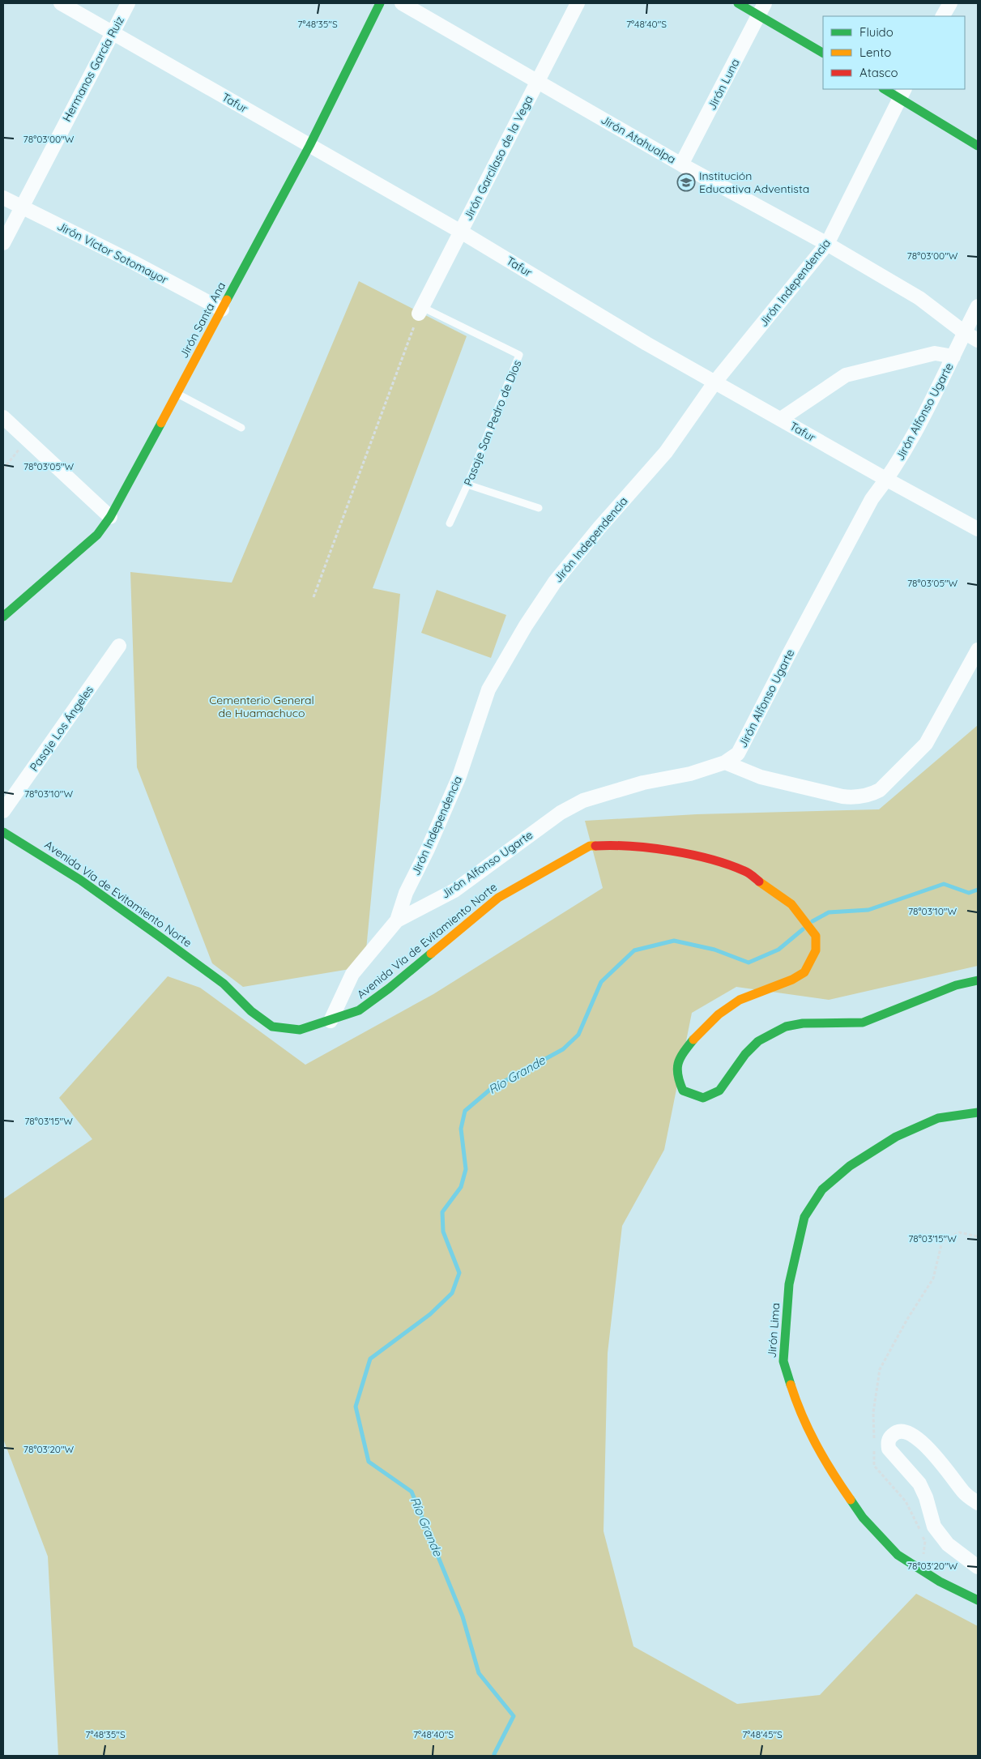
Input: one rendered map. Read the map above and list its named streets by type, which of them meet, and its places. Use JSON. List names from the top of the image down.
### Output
{
  "streets": {
    "main road": ["Jirón Santa Ana", "Avenida Vía de Evitamiento Norte", "Jirón Lima"],
    "street": [
      "Hermanos García Ruiz",
      "Jirón Luna",
      "Tafur",
      "Jirón Atahualpa",
      "Jirón Garcilaso de la Vega",
      "Jirón Víctor Sotomayor",
      "Jirón Independencia",
      "Jirón Alfonso Ugarte",
      "Pasaje Los Ángeles"
    ],
    "lane": ["Pasaje San Pedro de Dios"]
  },
  "crossings": [
    ["Hermanos García Ruiz", "Tafur"],
    ["Hermanos García Ruiz", "Jirón Víctor Sotomayor"],
    ["Jirón Luna", "Jirón Atahualpa"],
    ["Tafur", "Jirón Garcilaso de la Vega"],
    ["Tafur", "Jirón Independencia"],
    ["Tafur", "Jirón Santa Ana"],
    ["Tafur", "Jirón Alfonso Ugarte"],
    ["Jirón Atahualpa", "Jirón Garcilaso de la Vega"],
    ["Jirón Atahualpa", "Jirón Independencia"],
    ["Jirón Atahualpa", "Jirón Alfonso Ugarte"],
    ["Jirón Garcilaso de la Vega", "Pasaje San Pedro de Dios"],
    ["Jirón Víctor Sotomayor", "Jirón Santa Ana"],
    ["Jirón Independencia", "Jirón Alfonso Ugarte"],
    ["Jirón Independencia", "Avenida Vía de Evitamiento Norte"]
  ],
  "water": ["Río Grande"],
  "parks": ["Cementerio General de Huamachuco"],
  "places": {
    "school or university": ["Institución Educativa Adventista"]
  },
  "legend": ["Fluido", "Lento", "Atasco"],
  "coordinates": [
    "7°48'35\"S",
    "7°48'40\"S",
    "78°03'00\"W",
    "78°03'05\"W",
    "78°03'10\"W",
    "78°03'15\"W",
    "78°03'20\"W",
    "7°48'45\"S"
  ]
}
